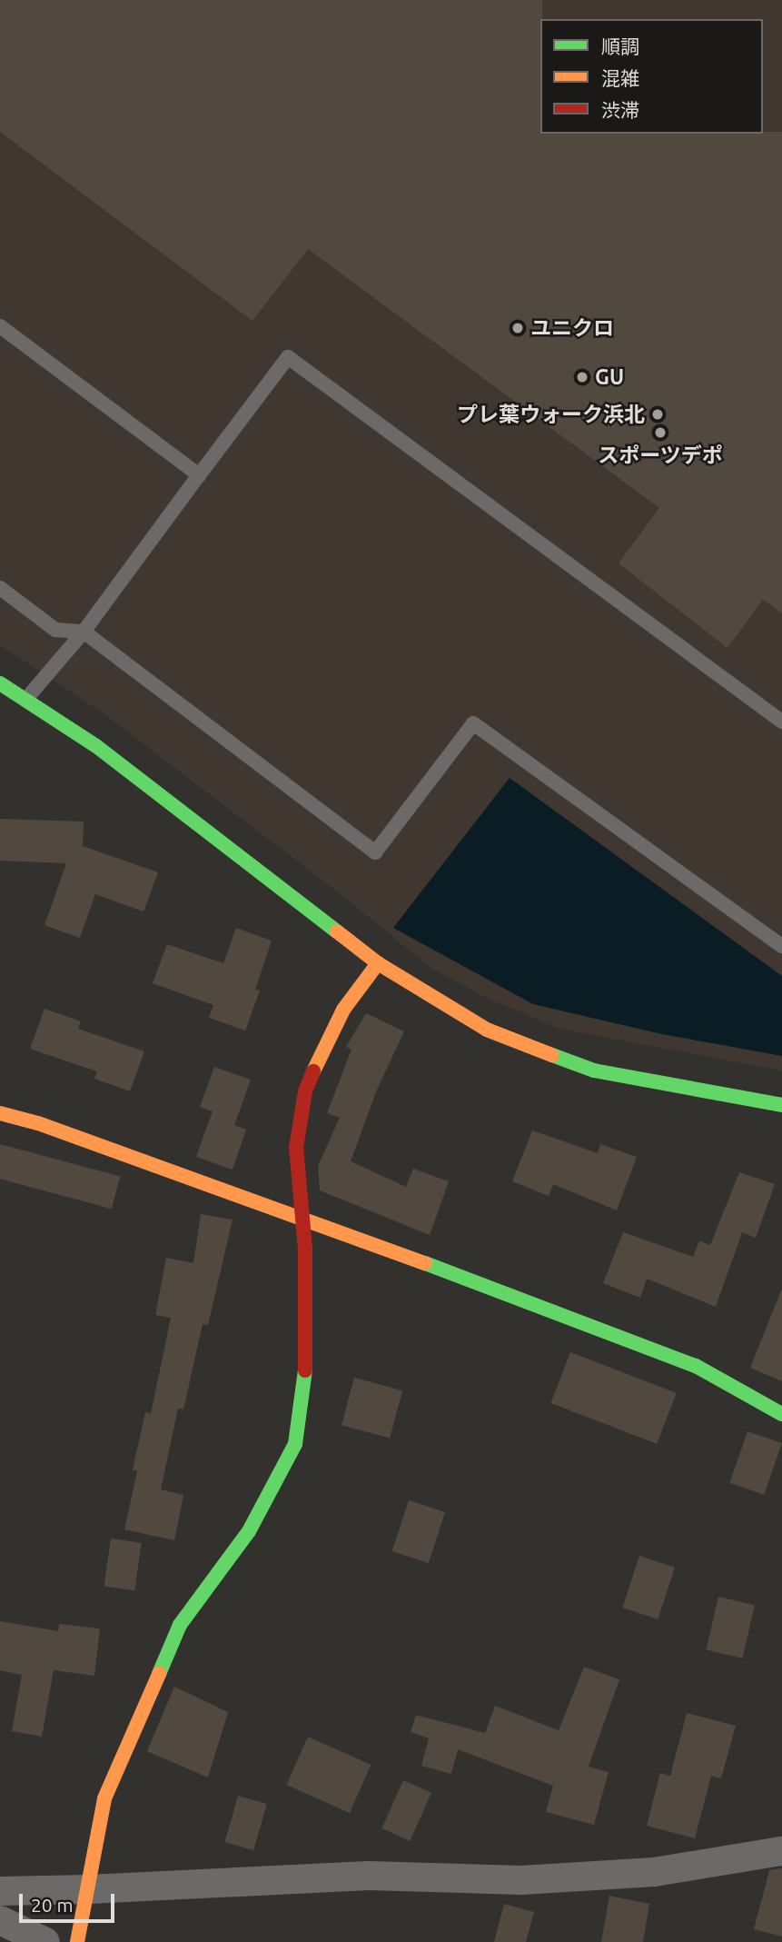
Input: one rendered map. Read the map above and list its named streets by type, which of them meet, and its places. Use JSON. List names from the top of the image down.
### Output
{
  "places": [
    "ユニクロ",
    "GU",
    "プレ葉ウォーク浜北",
    "スポーツデポ"
  ],
  "legend": ["順調", "混雑", "渋滞"],
  "scale_bar": "20 m"
}
